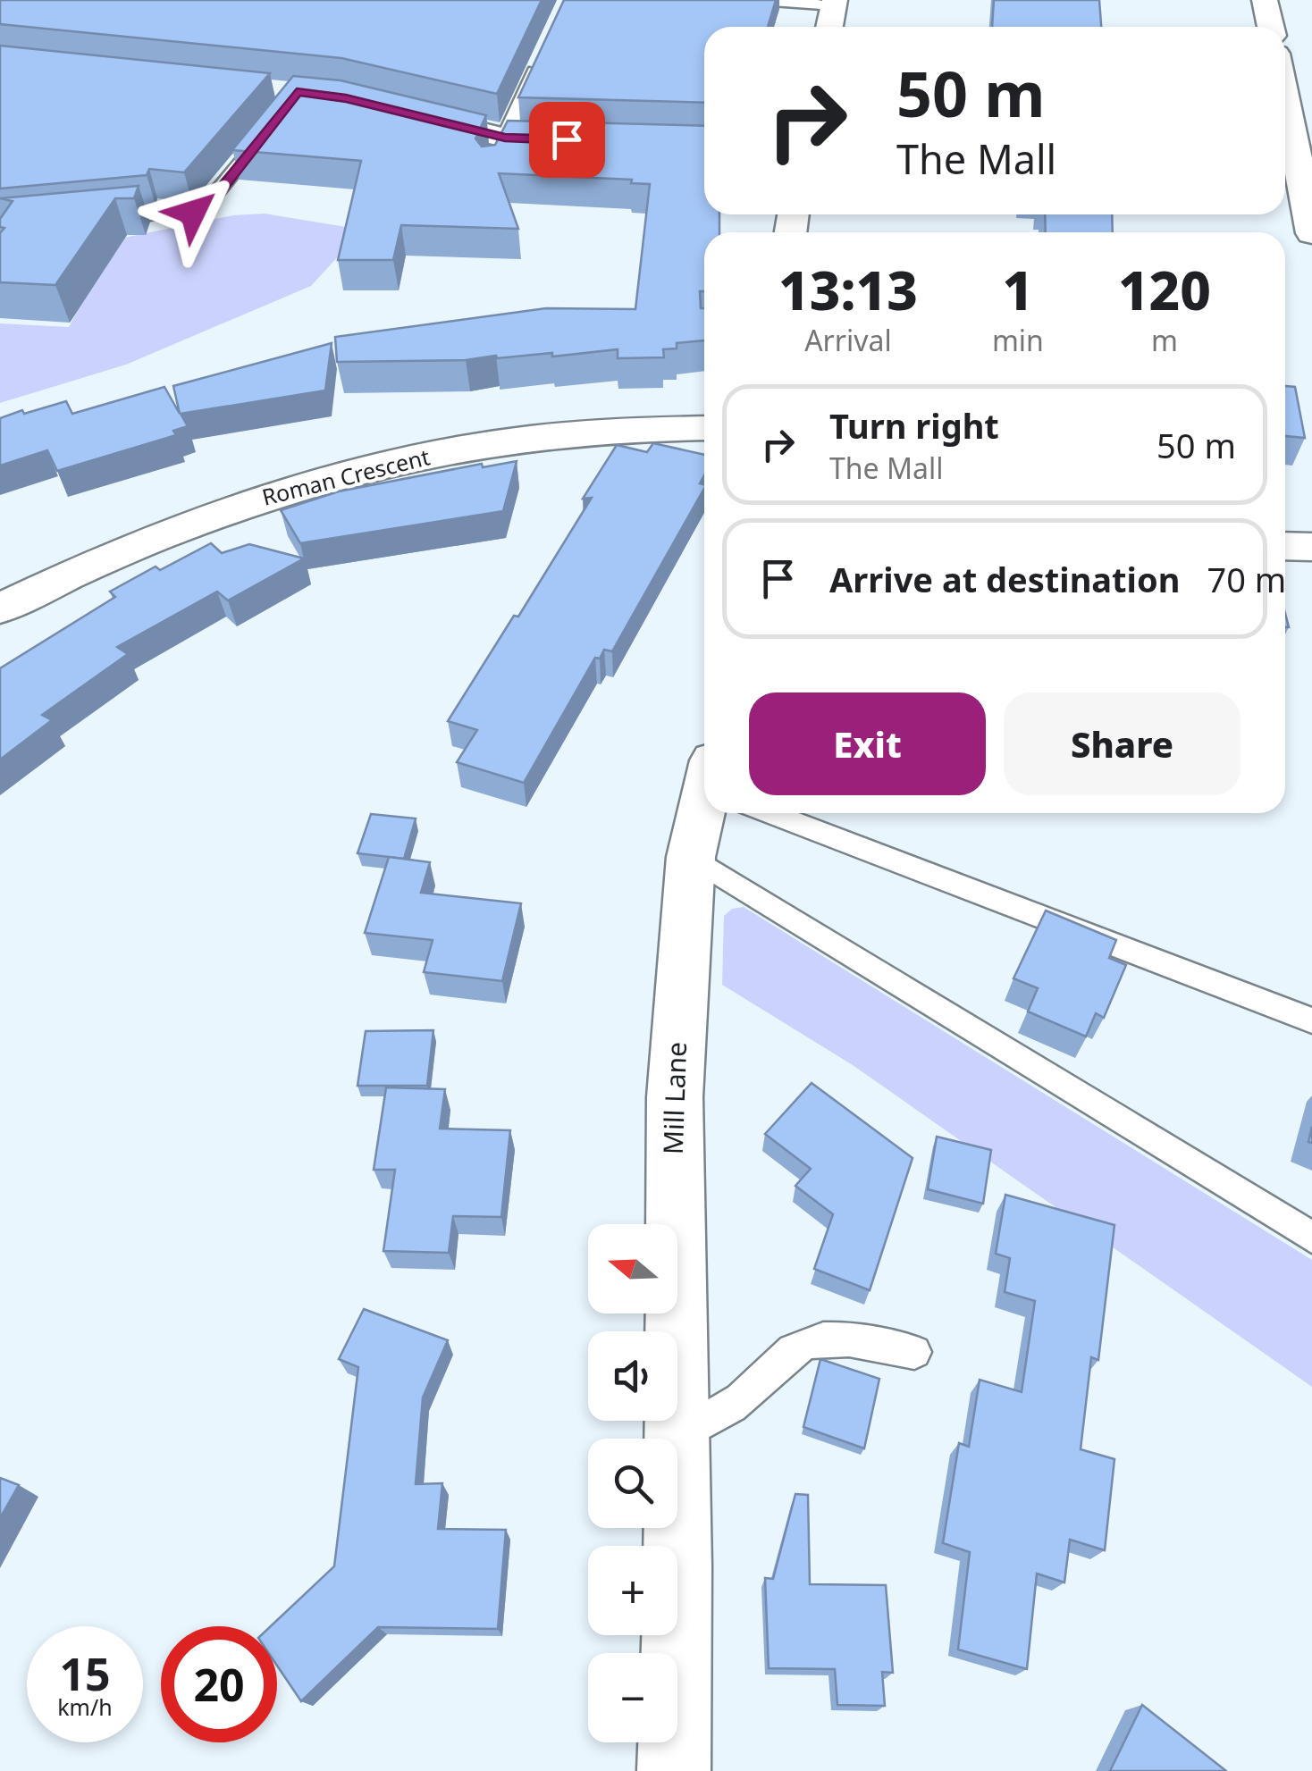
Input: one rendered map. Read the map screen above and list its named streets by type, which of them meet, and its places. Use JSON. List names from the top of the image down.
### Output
{
  "streets": {
    "street": ["Roman Crescent", "Mill Lane"]
  },
  "north": "left",
  "page": {
    "turn": ["50 m", "The Mall"],
    "eta": [
      "13:13",
      "Arrival",
      "1",
      "min",
      "120",
      "m"
    ],
    "list": [
      {
        "name": "Turn right",
        "note": "The Mall",
        "value": "50 m"
      },
      {
        "name": "Arrive at destination",
        "value": "70 m"
      }
    ],
    "buttons": ["Exit", "Share"],
    "map_buttons": ["+", "−"],
    "speed": "15 km/h",
    "limit": "20"
  }
}
